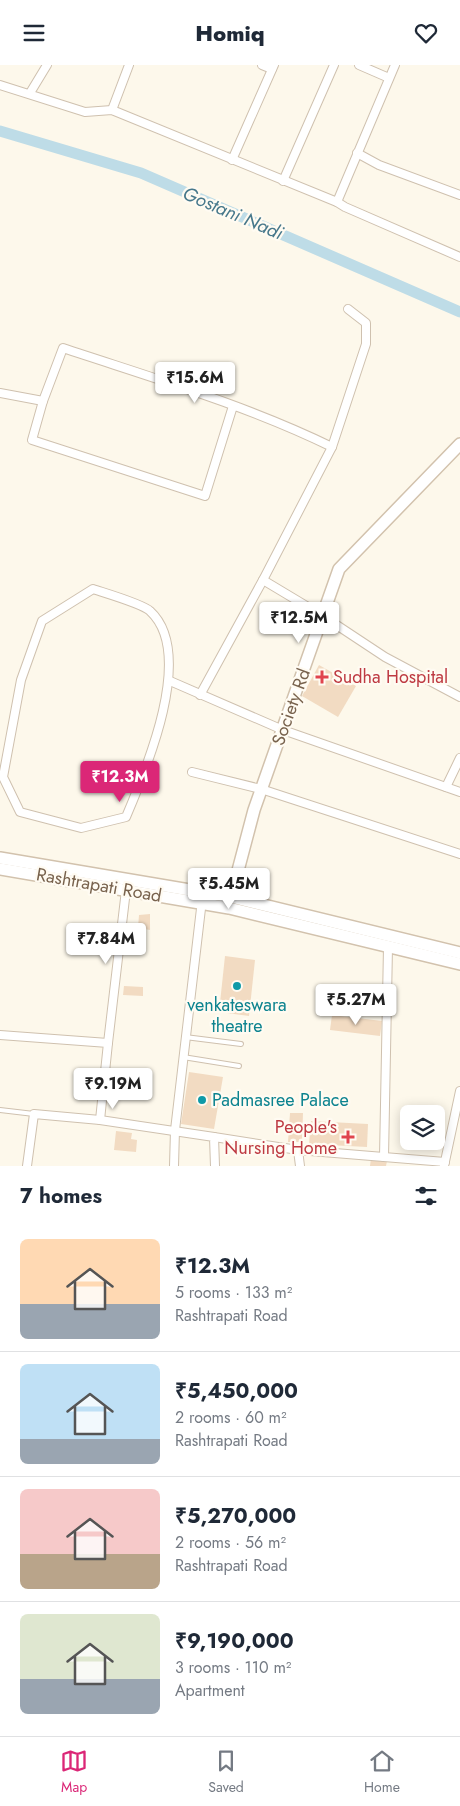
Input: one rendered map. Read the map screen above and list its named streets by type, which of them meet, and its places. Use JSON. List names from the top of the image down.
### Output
{
  "streets": {
    "street": ["Society Rd", "Rashtrapati Road"]
  },
  "crossings": [
    ["Society Rd", "Rashtrapati Road"]
  ],
  "water": ["Gostani Nadi"],
  "places": {
    "health": ["Sudha Hospital", "People's Nursing Home"],
    "other": ["venkateswara theatre", "Padmasree Palace"]
  },
  "page": {
    "header": "Homiq",
    "price": [
      "₹15.6M",
      "₹12.5M",
      "₹12.3M",
      "₹5.45M",
      "₹7.84M",
      "₹5.27M",
      "₹9.19M"
    ],
    "heading": "7 homes",
    "list": [
      {
        "name": "₹12.3M",
        "note": "5 rooms · 133 m² · Rashtrapati Road"
      },
      {
        "name": "₹5,450,000",
        "note": "2 rooms · 60 m² · Rashtrapati Road"
      },
      {
        "name": "₹5,270,000",
        "note": "2 rooms · 56 m² · Rashtrapati Road"
      },
      {
        "name": "₹9,190,000",
        "note": "3 rooms · 110 m² · Apartment"
      }
    ],
    "tabs": ["Map", "Saved", "Home"]
  }
}
